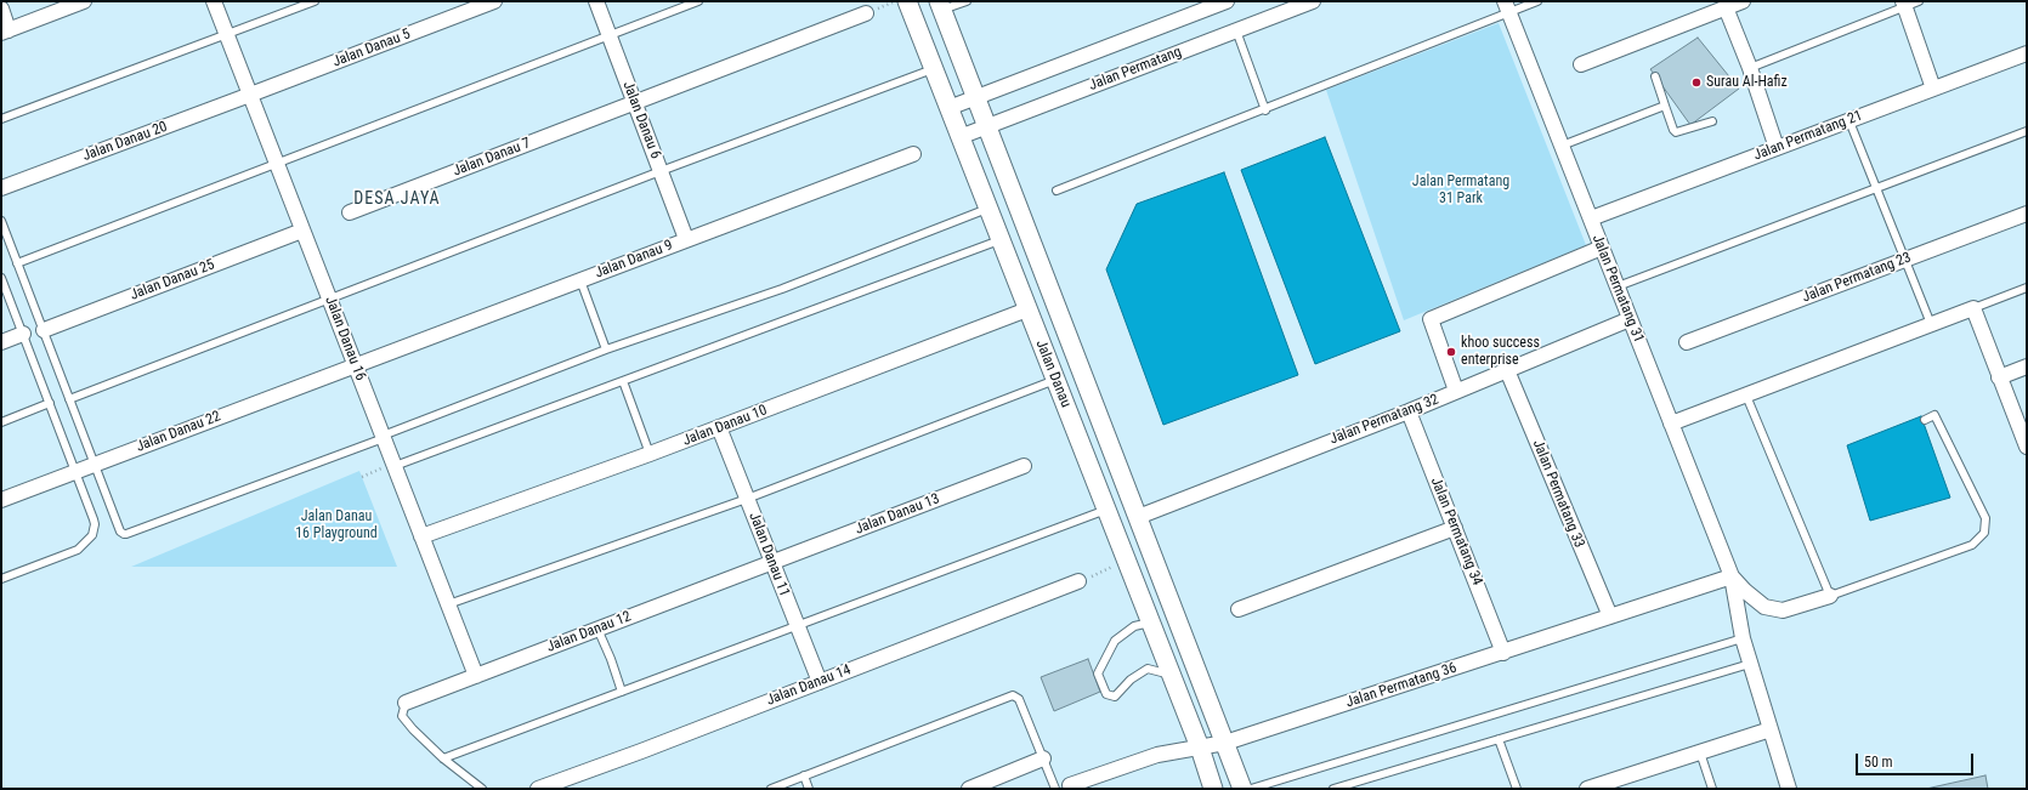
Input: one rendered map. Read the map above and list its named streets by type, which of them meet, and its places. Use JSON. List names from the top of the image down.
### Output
{
  "streets": {
    "street": [
      "Jalan Danau 5",
      "Jalan Permatang",
      "Jalan Danau 6",
      "Jalan Permatang 21",
      "Jalan Danau 20",
      "Jalan Danau 7",
      "Jalan Danau 9",
      "Jalan Permatang 23",
      "Jalan Danau 25",
      "Jalan Permatang 31",
      "Jalan Danau 16",
      "Jalan Danau",
      "Jalan Permatang 32",
      "Jalan Danau 10",
      "Jalan Danau 22",
      "Jalan Permatang 33",
      "Jalan Danau 13",
      "Jalan Permatang 34",
      "Jalan Danau 11",
      "Jalan Danau 12",
      "Jalan Danau 14",
      "Jalan Permatang 36"
    ]
  },
  "crossings": [
    ["Jalan Danau 5", "Jalan Danau 20"],
    ["Jalan Danau 5", "Jalan Danau 16"],
    ["Jalan Permatang", "Jalan Danau"],
    ["Jalan Danau 6", "Jalan Danau 7"],
    ["Jalan Danau 6", "Jalan Danau 9"],
    ["Jalan Permatang 21", "Jalan Permatang 31"],
    ["Jalan Danau 20", "Jalan Danau 16"],
    ["Jalan Danau 9", "Jalan Danau 16"],
    ["Jalan Danau 9", "Jalan Danau 22"],
    ["Jalan Danau 25", "Jalan Danau 16"],
    ["Jalan Permatang 31", "Jalan Permatang 32"],
    ["Jalan Permatang 31", "Jalan Permatang 36"],
    ["Jalan Danau 16", "Jalan Danau 10"],
    ["Jalan Danau 16", "Jalan Danau 22"],
    ["Jalan Danau 16", "Jalan Danau 12"],
    ["Jalan Danau", "Jalan Permatang 32"],
    ["Jalan Danau", "Jalan Danau 10"],
    ["Jalan Danau", "Jalan Permatang 36"],
    ["Jalan Permatang 32", "Jalan Permatang 33"],
    ["Jalan Permatang 32", "Jalan Permatang 34"],
    ["Jalan Danau 10", "Jalan Danau 11"],
    ["Jalan Permatang 33", "Jalan Permatang 36"],
    ["Jalan Danau 13", "Jalan Danau 11"],
    ["Jalan Danau 13", "Jalan Danau 12"],
    ["Jalan Permatang 34", "Jalan Permatang 36"],
    ["Jalan Danau 11", "Jalan Danau 12"],
    ["Jalan Danau 11", "Jalan Danau 14"]
  ],
  "districts": ["DESA JAYA"],
  "parks": ["Jalan Permatang 31 Park", "Jalan Danau 16 Playground"],
  "places": ["Surau Al-Hafiz", "khoo success enterprise"],
  "scale_bar": "50 m"
}
